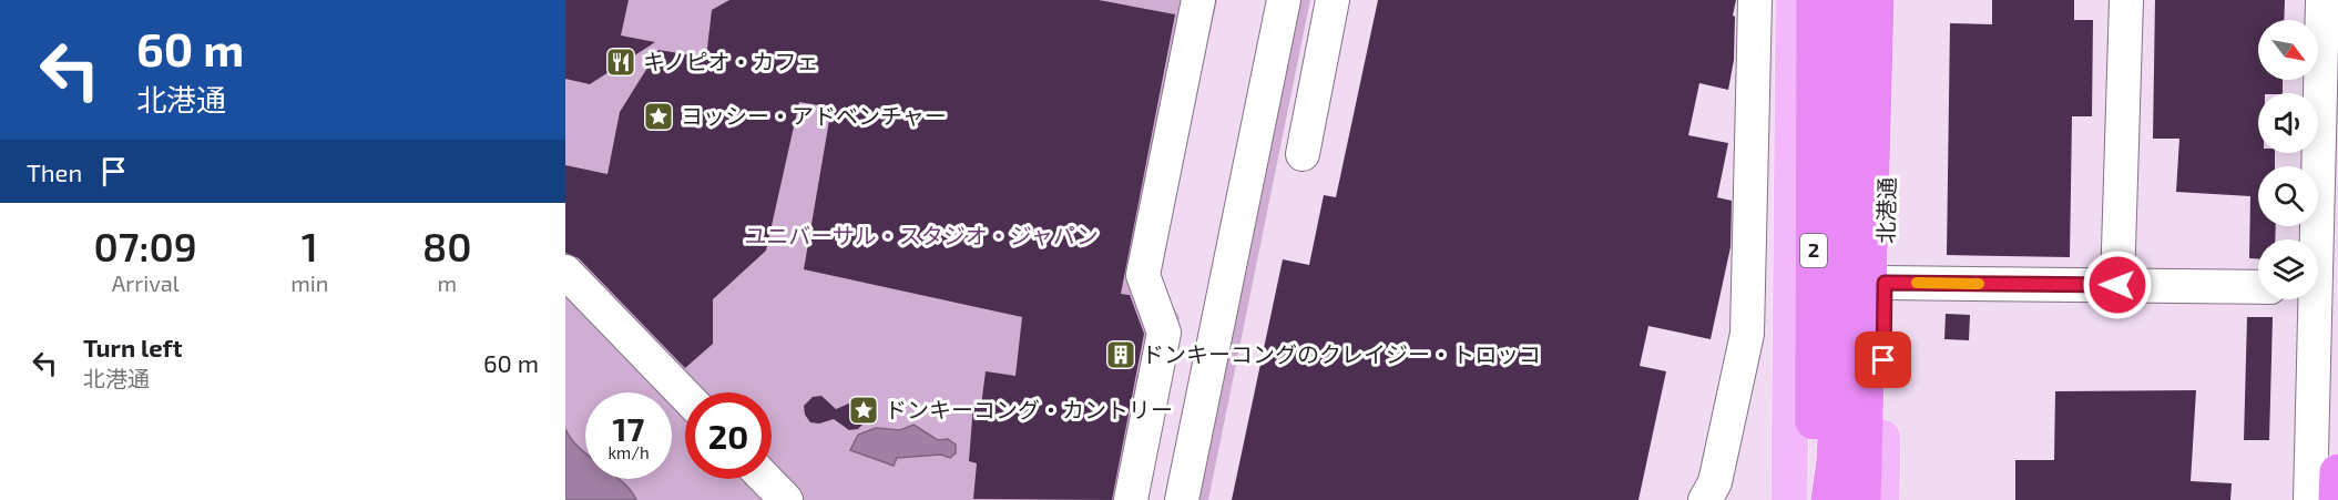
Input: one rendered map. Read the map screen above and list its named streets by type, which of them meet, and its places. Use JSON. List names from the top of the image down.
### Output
{
  "streets": {
    "highway": ["2"],
    "main road": ["北港通"]
  },
  "parks": ["ユニバーサル・スタジオ・ジャパン"],
  "places": {
    "restaurant": ["キノピオ・カフェ"],
    "place": ["ヨッシー・アドベンチャー", "ドンキーコング・カントリー"],
    "building": ["ドンキーコングのクレイジー・トロッコ"]
  },
  "north": "bottom right",
  "page": {
    "turn": ["60 m", "北港通"],
    "then": "Then",
    "eta": [
      "07:09",
      "Arrival",
      "1",
      "min",
      "80",
      "m"
    ],
    "list": [
      {
        "name": "Turn left",
        "note": "北港通",
        "value": "60 m"
      }
    ],
    "speed": "17 km/h",
    "limit": "20"
  }
}
